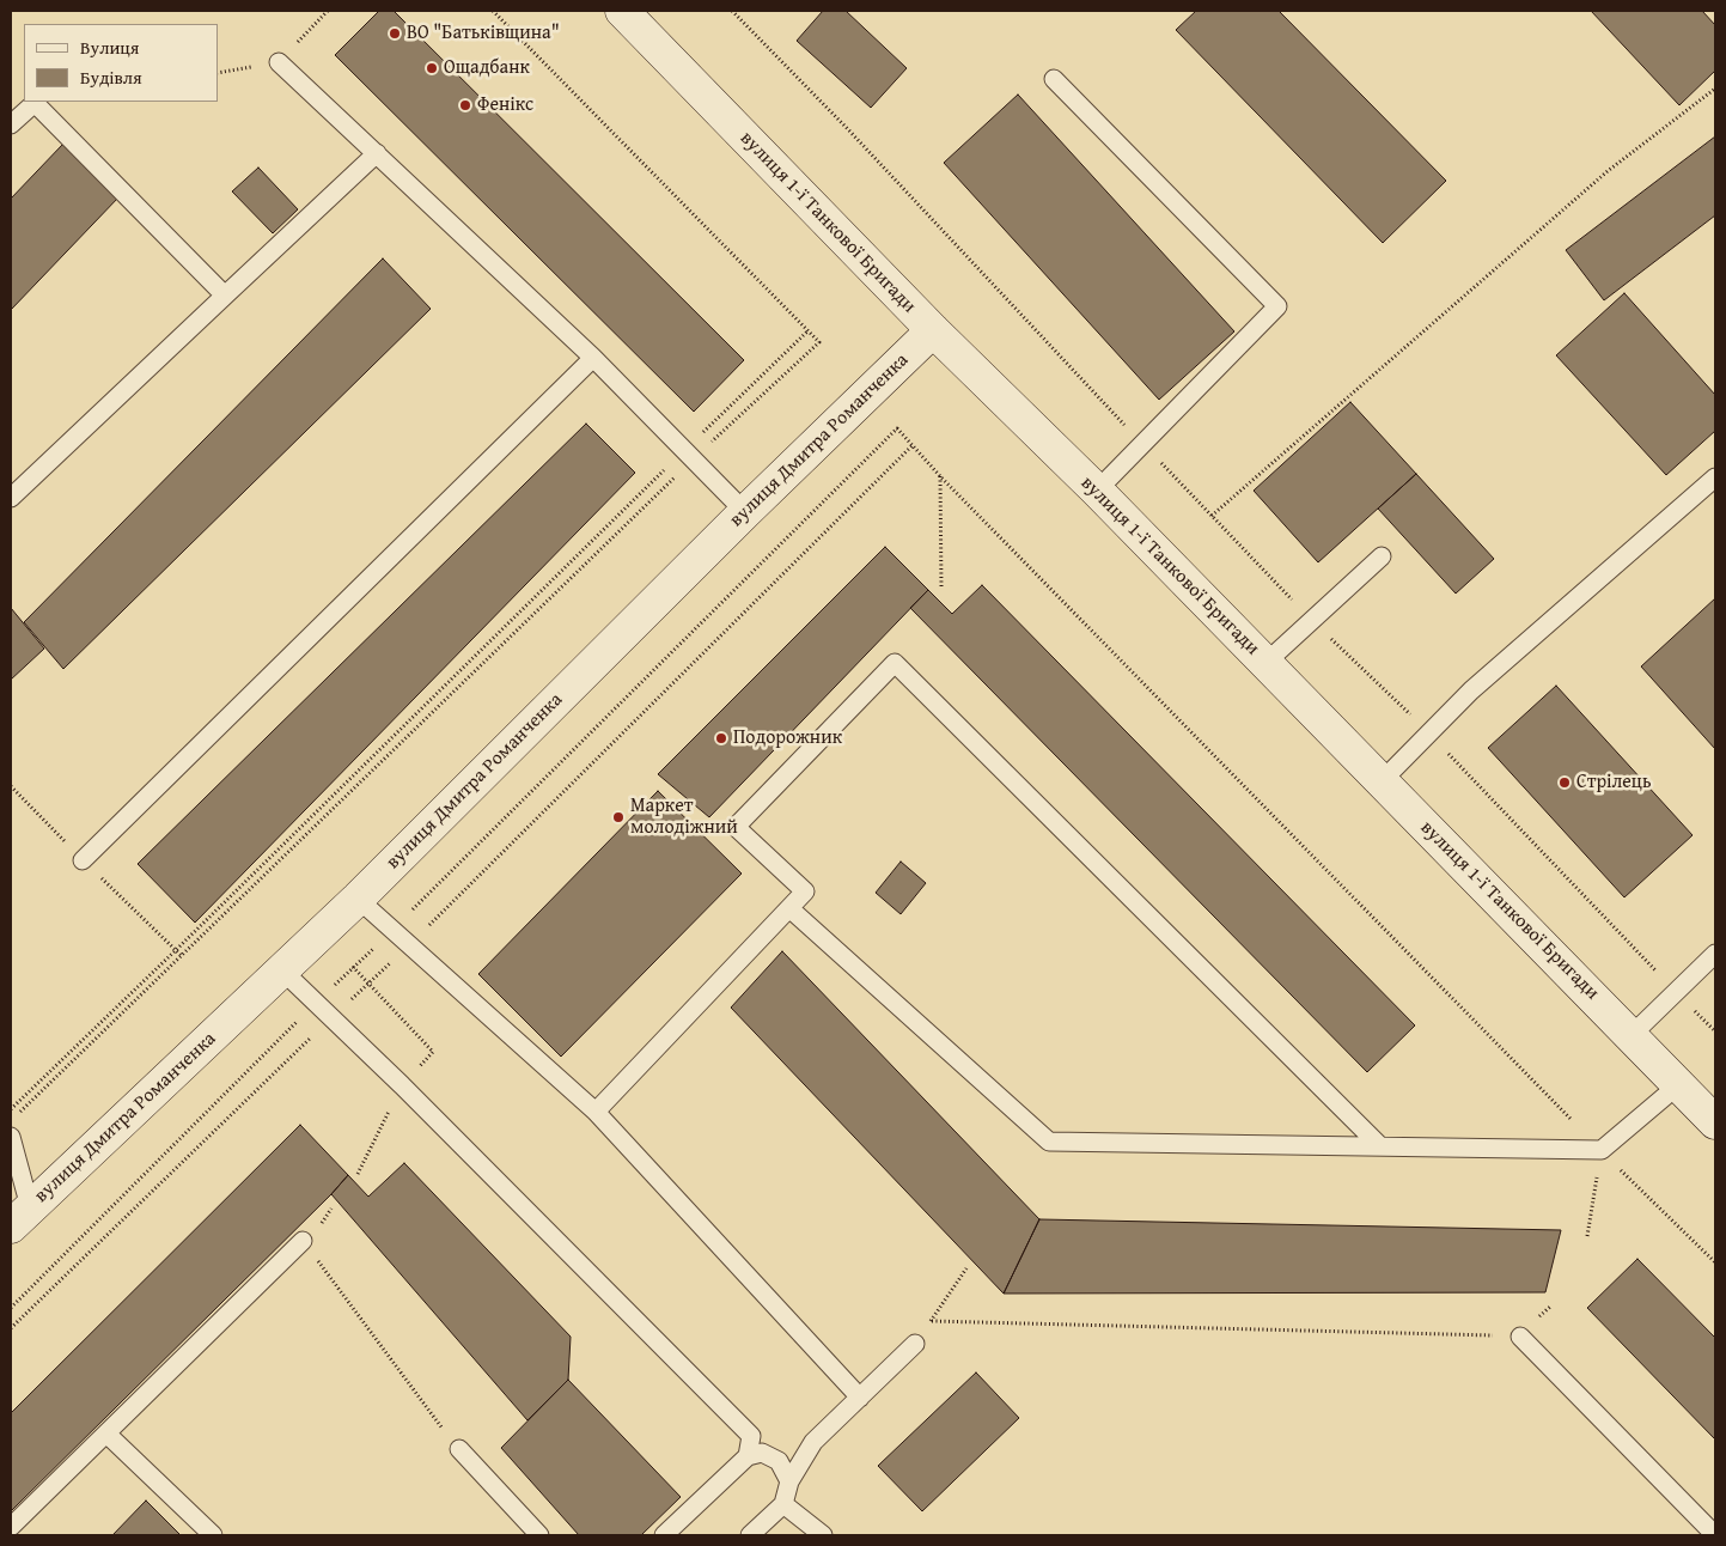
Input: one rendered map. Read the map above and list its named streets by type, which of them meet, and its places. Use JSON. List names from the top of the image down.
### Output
{
  "streets": {
    "main road": ["вулиця 1-ї Танкової Бригади", "вулиця Дмитра Романченка"]
  },
  "crossings": [
    ["вулиця 1-ї Танкової Бригади", "вулиця Дмитра Романченка"]
  ],
  "places": [
    "ВО \"Батьківщина\"",
    "Ощадбанк",
    "Фенікс",
    "Подорожник",
    "Стрілець",
    "Маркет молодіжний"
  ],
  "legend": ["Вулиця", "Будівля"]
}
